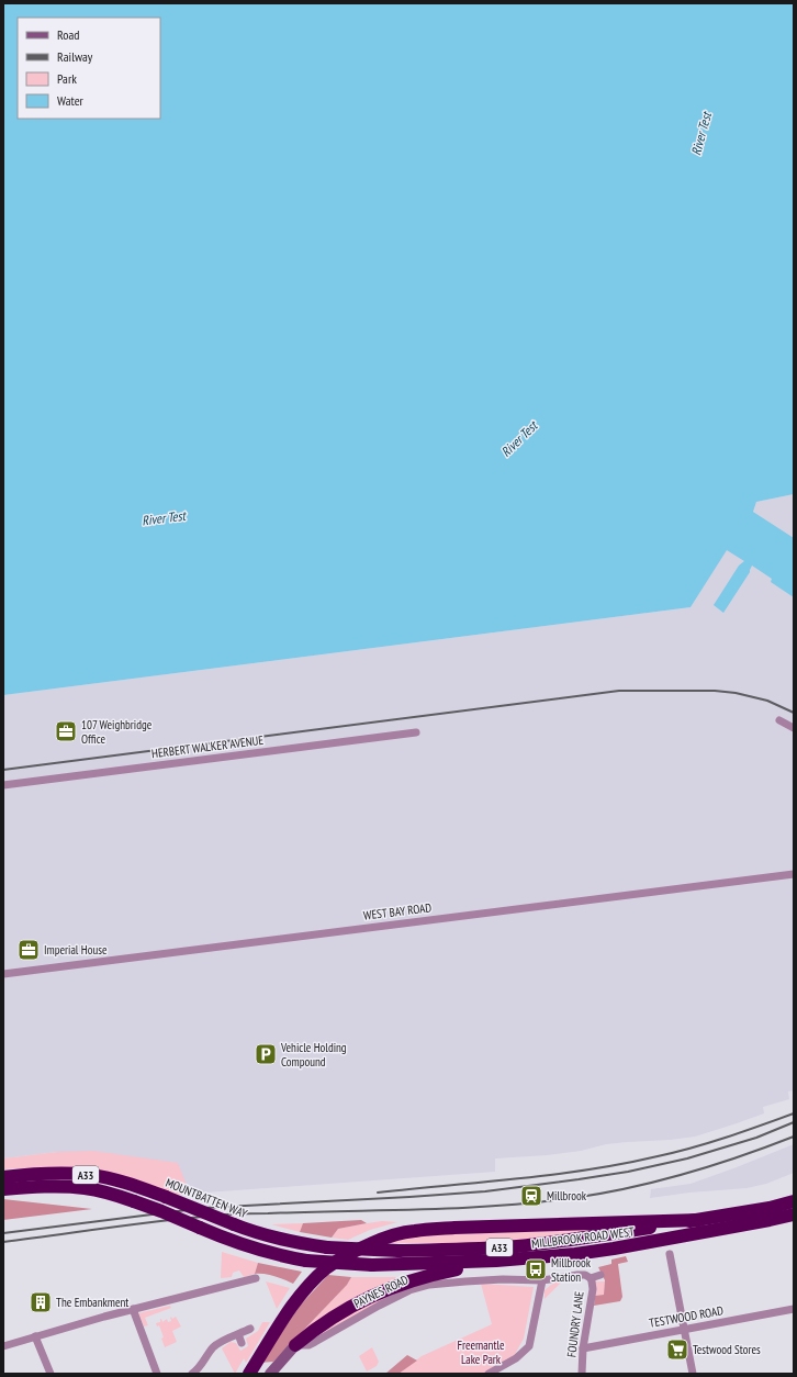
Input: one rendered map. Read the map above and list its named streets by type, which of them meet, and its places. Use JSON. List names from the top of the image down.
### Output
{
  "streets": {
    "highway": ["A33", "MOUNTBATTEN WAY", "MILLBROOK ROAD WEST"],
    "street": [
      "HERBERT WALKER AVENUE",
      "WEST BAY ROAD",
      "PAYNES ROAD",
      "TESTWOOD ROAD",
      "FOUNDRY LANE"
    ]
  },
  "crossings": [
    ["MOUNTBATTEN WAY", "MILLBROOK ROAD WEST"],
    ["PAYNES ROAD", "FOUNDRY LANE"],
    ["TESTWOOD ROAD", "FOUNDRY LANE"]
  ],
  "water": ["River Test"],
  "parks": ["Freemantle Lake Park"],
  "places": {
    "office": ["107 Weighbridge Office", "Imperial House"],
    "parking": ["Vehicle Holding Compound"],
    "station": ["Millbrook"],
    "bus stop": ["Millbrook Station"],
    "building": ["The Embankment"],
    "supermarket": ["Testwood Stores"]
  },
  "legend": [
    "Road",
    "Railway",
    "Park",
    "Water"
  ]
}
